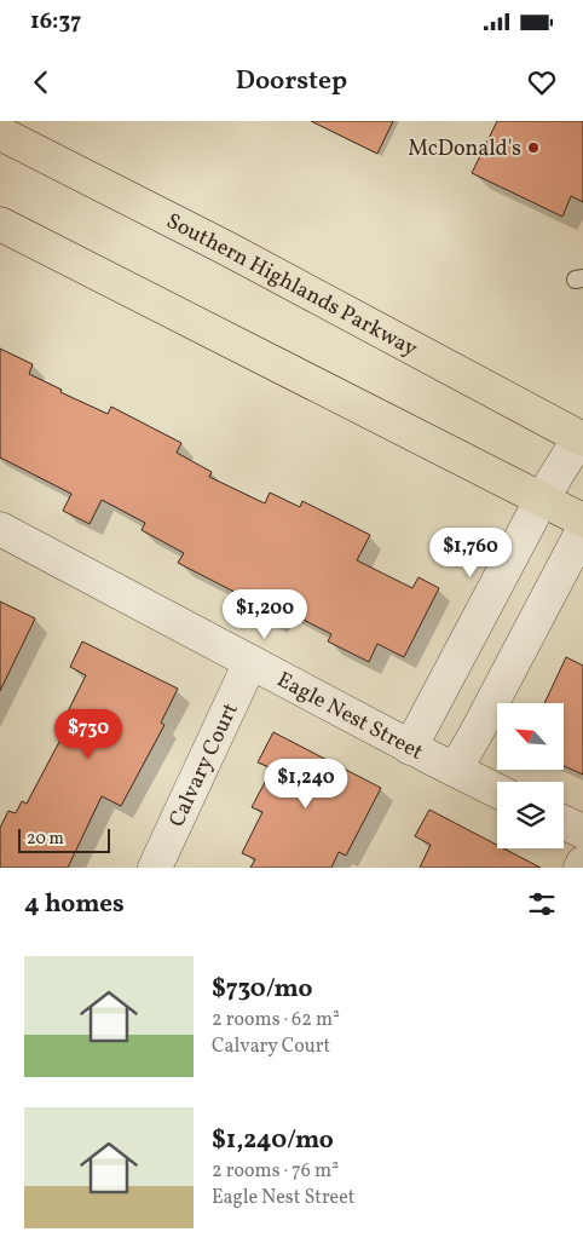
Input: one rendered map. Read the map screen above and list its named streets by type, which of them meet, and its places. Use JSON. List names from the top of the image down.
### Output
{
  "streets": {
    "main road": ["Southern Highlands Parkway"],
    "street": ["Eagle Nest Street", "Calvary Court"]
  },
  "crossings": [
    ["Eagle Nest Street", "Calvary Court"]
  ],
  "places": ["McDonald's"],
  "scale_bar": "20 m",
  "north": "top left",
  "page": {
    "status": "16:37",
    "header": "Doorstep",
    "price": [
      "$1,760",
      "$1,200",
      "$730",
      "$1,240"
    ],
    "scale": "20 m",
    "heading": "4 homes",
    "list": [
      {
        "name": "$730/mo",
        "note": "2 rooms · 62 m² · Calvary Court"
      },
      {
        "name": "$1,240/mo",
        "note": "2 rooms · 76 m² · Eagle Nest Street"
      }
    ]
  }
}
